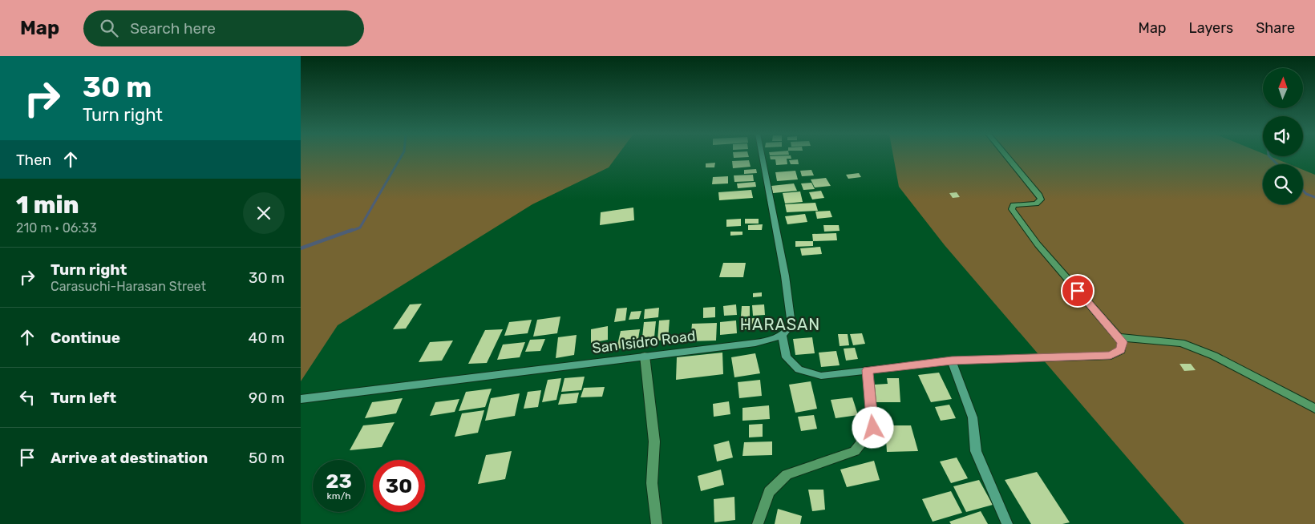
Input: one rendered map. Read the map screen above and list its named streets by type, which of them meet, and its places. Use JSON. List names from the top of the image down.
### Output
{
  "streets": {
    "street": ["San Isidro Road"]
  },
  "districts": ["HARASAN"],
  "north": "top",
  "page": {
    "header": "Map",
    "search": "Search here",
    "nav": ["Map", "Layers", "Share"],
    "turn": ["30 m", "Turn right"],
    "then": "Then",
    "heading": ["1 min", "210 m · 06:33"],
    "list": [
      {
        "name": "Turn right",
        "note": "Carasuchi-Harasan Street",
        "value": "30 m"
      },
      {
        "name": "Continue",
        "value": "40 m"
      },
      {
        "name": "Turn left",
        "value": "90 m"
      },
      {
        "name": "Arrive at destination",
        "value": "50 m"
      }
    ],
    "speed": "23 km/h",
    "limit": "30"
  }
}
